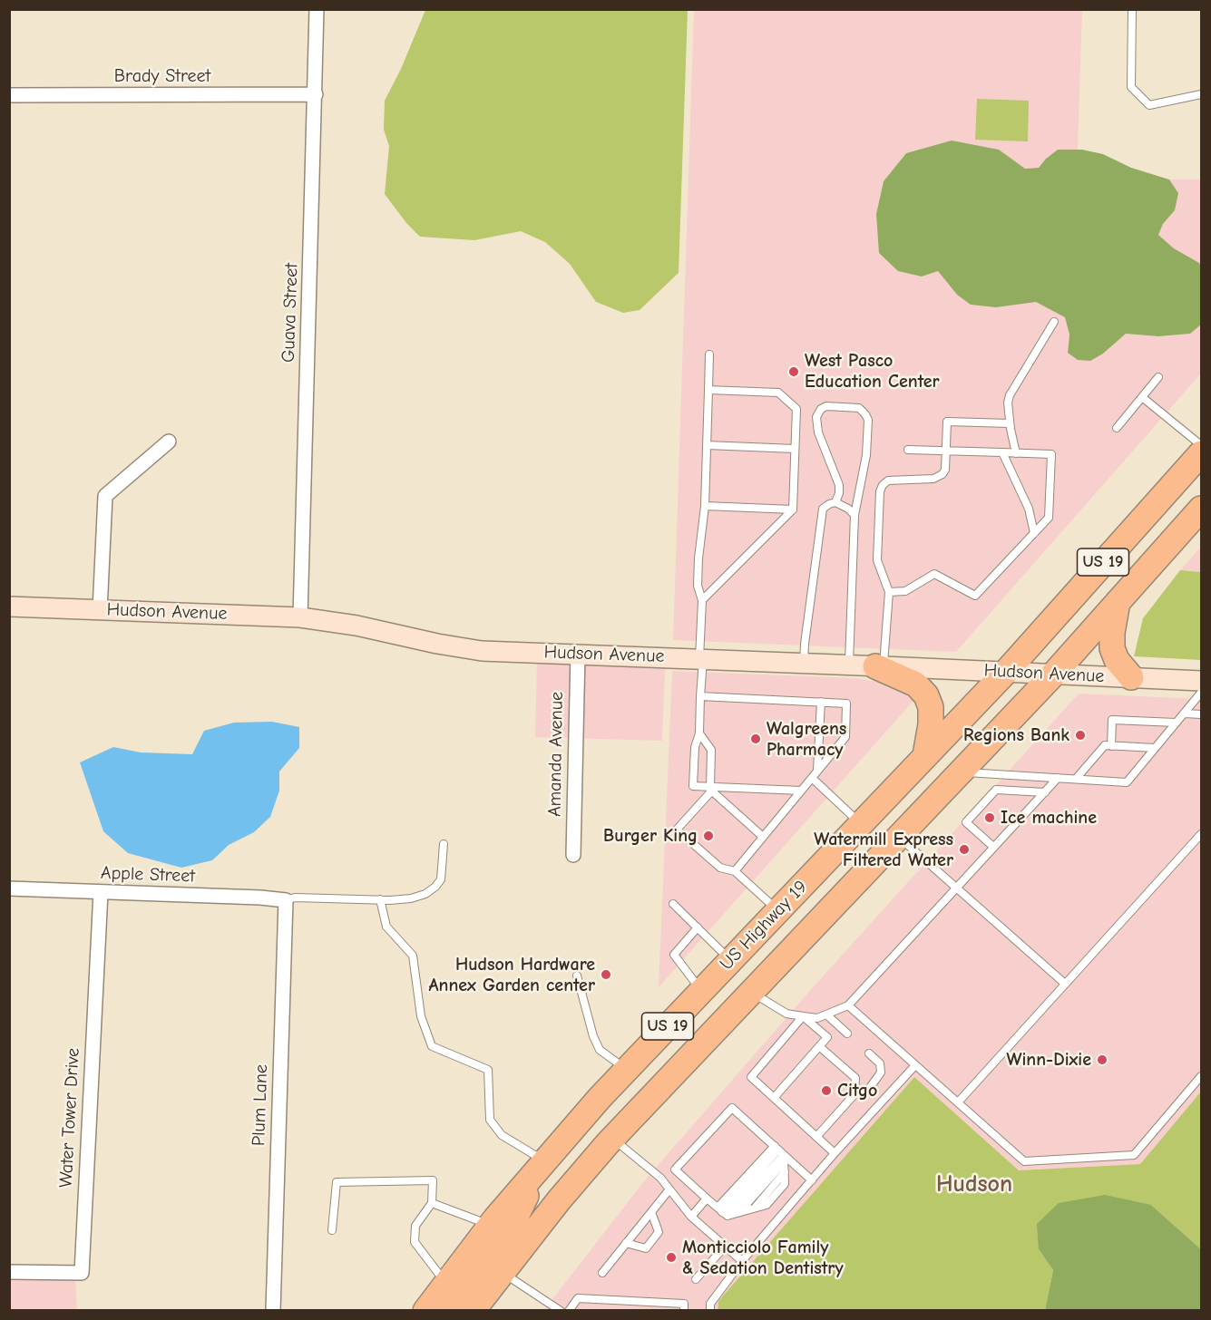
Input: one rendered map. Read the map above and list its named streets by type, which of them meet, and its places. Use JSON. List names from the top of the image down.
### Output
{
  "streets": {
    "highway": ["US 19", "US Highway 19"],
    "street": [
      "Brady Street",
      "Guava Street",
      "Hudson Avenue",
      "Amanda Avenue",
      "Apple Street",
      "Plum Lane",
      "Water Tower Drive"
    ]
  },
  "crossings": [
    ["Brady Street", "Guava Street"],
    ["Guava Street", "Hudson Avenue"],
    ["Hudson Avenue", "Amanda Avenue"],
    ["Hudson Avenue", "US Highway 19"],
    ["Apple Street", "Plum Lane"],
    ["Apple Street", "Water Tower Drive"]
  ],
  "districts": ["Hudson"],
  "places": [
    "West Pasco Education Center",
    "Regions Bank",
    "Walgreens Pharmacy",
    "Ice machine",
    "Burger King",
    "Watermill Express Filtered Water",
    "Hudson Hardware Annex Garden center",
    "Winn-Dixie",
    "Citgo",
    "Monticciolo Family & Sedation Dentistry"
  ]
}
